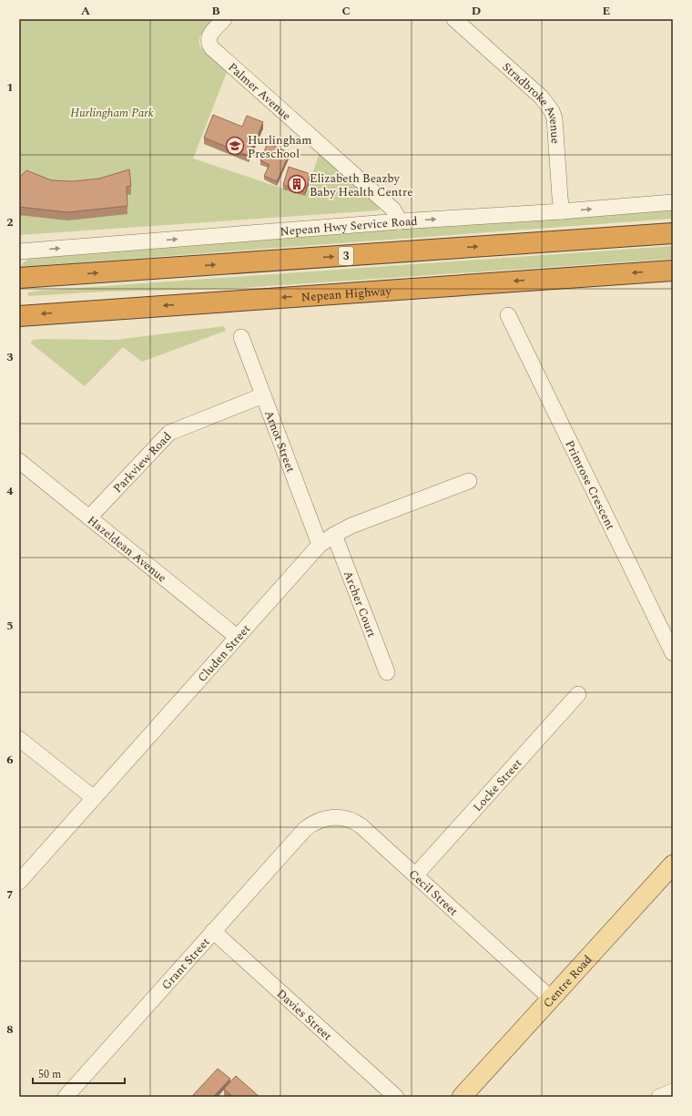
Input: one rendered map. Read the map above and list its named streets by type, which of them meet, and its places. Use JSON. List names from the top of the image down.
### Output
{
  "streets": {
    "highway": ["3", "Nepean Highway"],
    "main road": ["Centre Road"],
    "street": [
      "Palmer Avenue",
      "Stradbroke Avenue",
      "Nepean Hwy Service Road",
      "Arnot Street",
      "Parkview Road",
      "Primrose Crescent",
      "Hazeldean Avenue",
      "Archer Court",
      "Cluden Street",
      "Locke Street",
      "Cecil Street",
      "Grant Street",
      "Davies Street"
    ]
  },
  "crossings": [
    ["Palmer Avenue", "Nepean Hwy Service Road"],
    ["Stradbroke Avenue", "Nepean Hwy Service Road"],
    ["Arnot Street", "Parkview Road"],
    ["Arnot Street", "Cluden Street"],
    ["Parkview Road", "Hazeldean Avenue"],
    ["Hazeldean Avenue", "Cluden Street"],
    ["Archer Court", "Cluden Street"],
    ["Locke Street", "Cecil Street"],
    ["Cecil Street", "Grant Street"],
    ["Cecil Street", "Centre Road"],
    ["Grant Street", "Davies Street"]
  ],
  "one_way": ["Nepean Hwy Service Road"],
  "parks": ["Hurlingham Park"],
  "places": {
    "school or university": ["Hurlingham Preschool"],
    "building": ["Elizabeth Beazby Baby Health Centre"]
  },
  "scale_bar": "50 m",
  "grid": {
    "columns": [
      "A",
      "B",
      "C",
      "D",
      "E"
    ],
    "rows": [
      "1",
      "2",
      "3",
      "4",
      "5",
      "6",
      "7",
      "8"
    ]
  }
}
